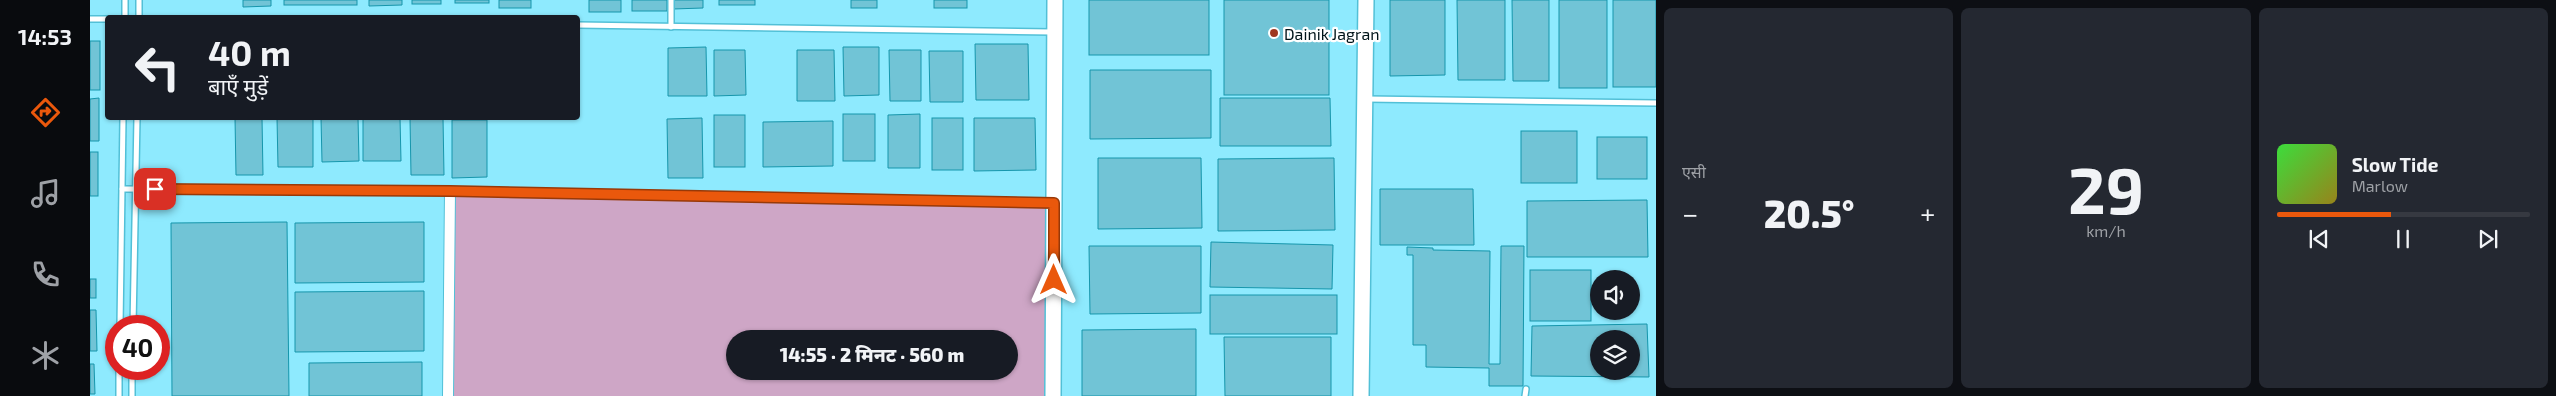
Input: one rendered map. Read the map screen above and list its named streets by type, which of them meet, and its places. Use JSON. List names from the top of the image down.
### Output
{
  "places": ["Dainik Jagran"],
  "page": {
    "tabs": "14:53",
    "tile": [
      "एसी",
      ["29", "km/h"]
    ],
    "turn": ["40 m", "बाएँ मुड़ें"],
    "song": ["Slow Tide", "Marlow"],
    "heat": ["−", "20.5°", "+"],
    "limit": "40",
    "trip": "14:55 · 2 मिनट · 560 m"
  }
}
